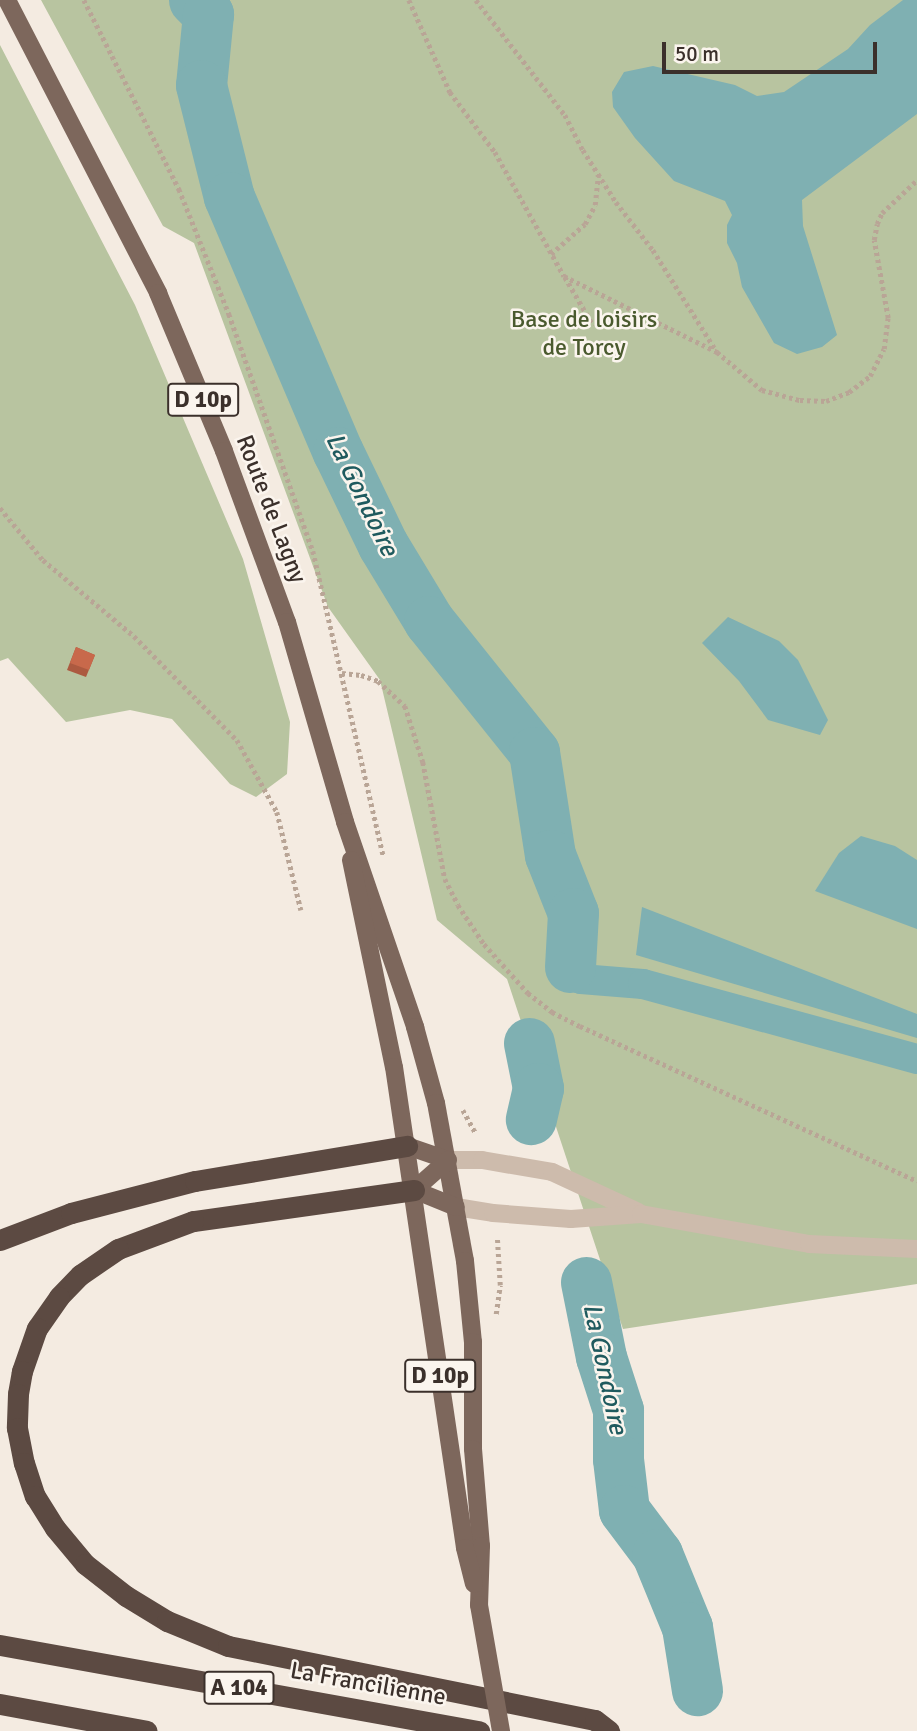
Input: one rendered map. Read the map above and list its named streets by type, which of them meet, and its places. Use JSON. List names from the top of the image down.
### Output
{
  "streets": {
    "highway": ["La Francilienne", "A 104"],
    "main road": ["D 10p", "Route de Lagny"]
  },
  "crossings": [
    ["D 10p", "Route de Lagny"]
  ],
  "water": ["La Gondoire"],
  "parks": ["Base de loisirs de Torcy"],
  "scale_bar": "50 m"
}
